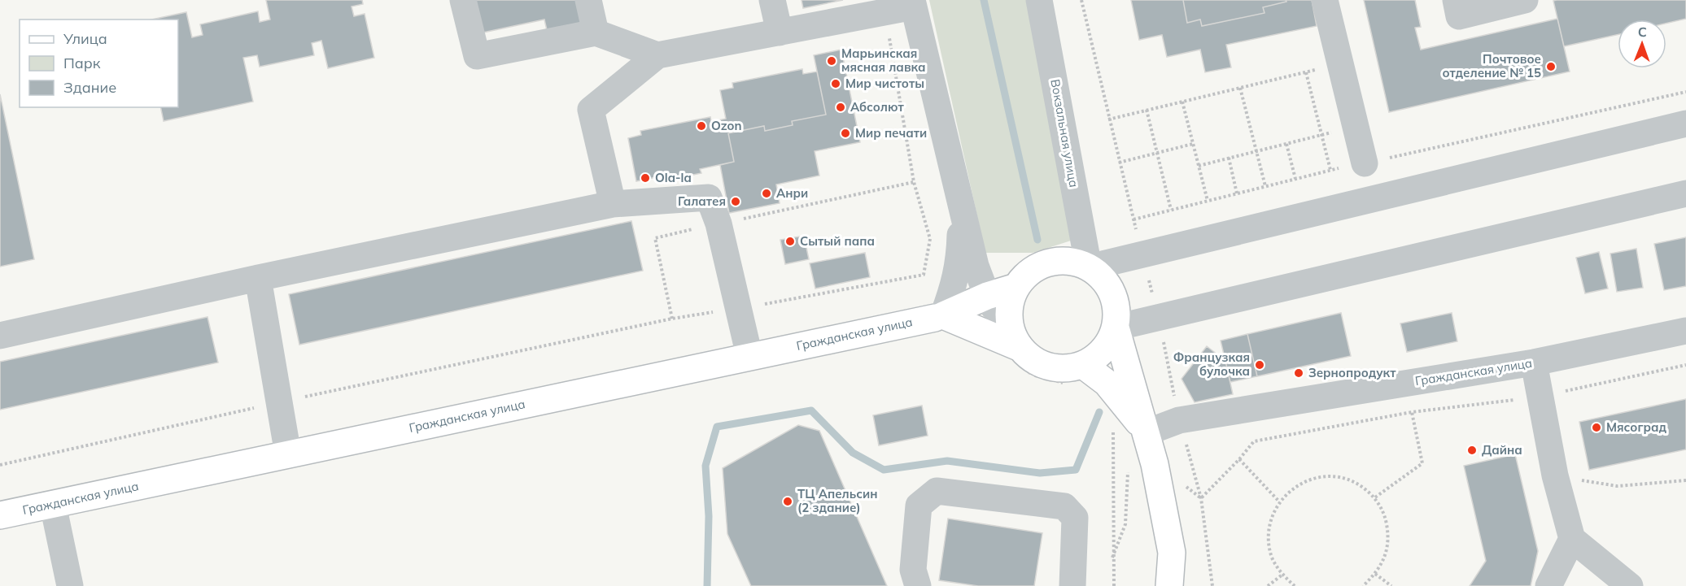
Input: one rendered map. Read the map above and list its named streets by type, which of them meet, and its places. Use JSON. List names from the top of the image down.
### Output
{
  "streets": {
    "main road": ["Гражданская улица"],
    "street": ["Вокзальная улица"]
  },
  "crossings": [
    ["Вокзальная улица", "Гражданская улица"]
  ],
  "places": [
    "Марьинская мясная лавка",
    "Почтовое отделение № 15",
    "Мир чистоты",
    "Абсолют",
    "Ozon",
    "Мир печати",
    "Ola-la",
    "Анри",
    "Галатея",
    "Сытый папа",
    "Французкая булочка",
    "Зернопродукт",
    "Мясоград",
    "Дайна",
    "ТЦ Апельсин (2 здание)"
  ],
  "legend": ["Улица", "Парк", "Здание"],
  "north": "top"
}
